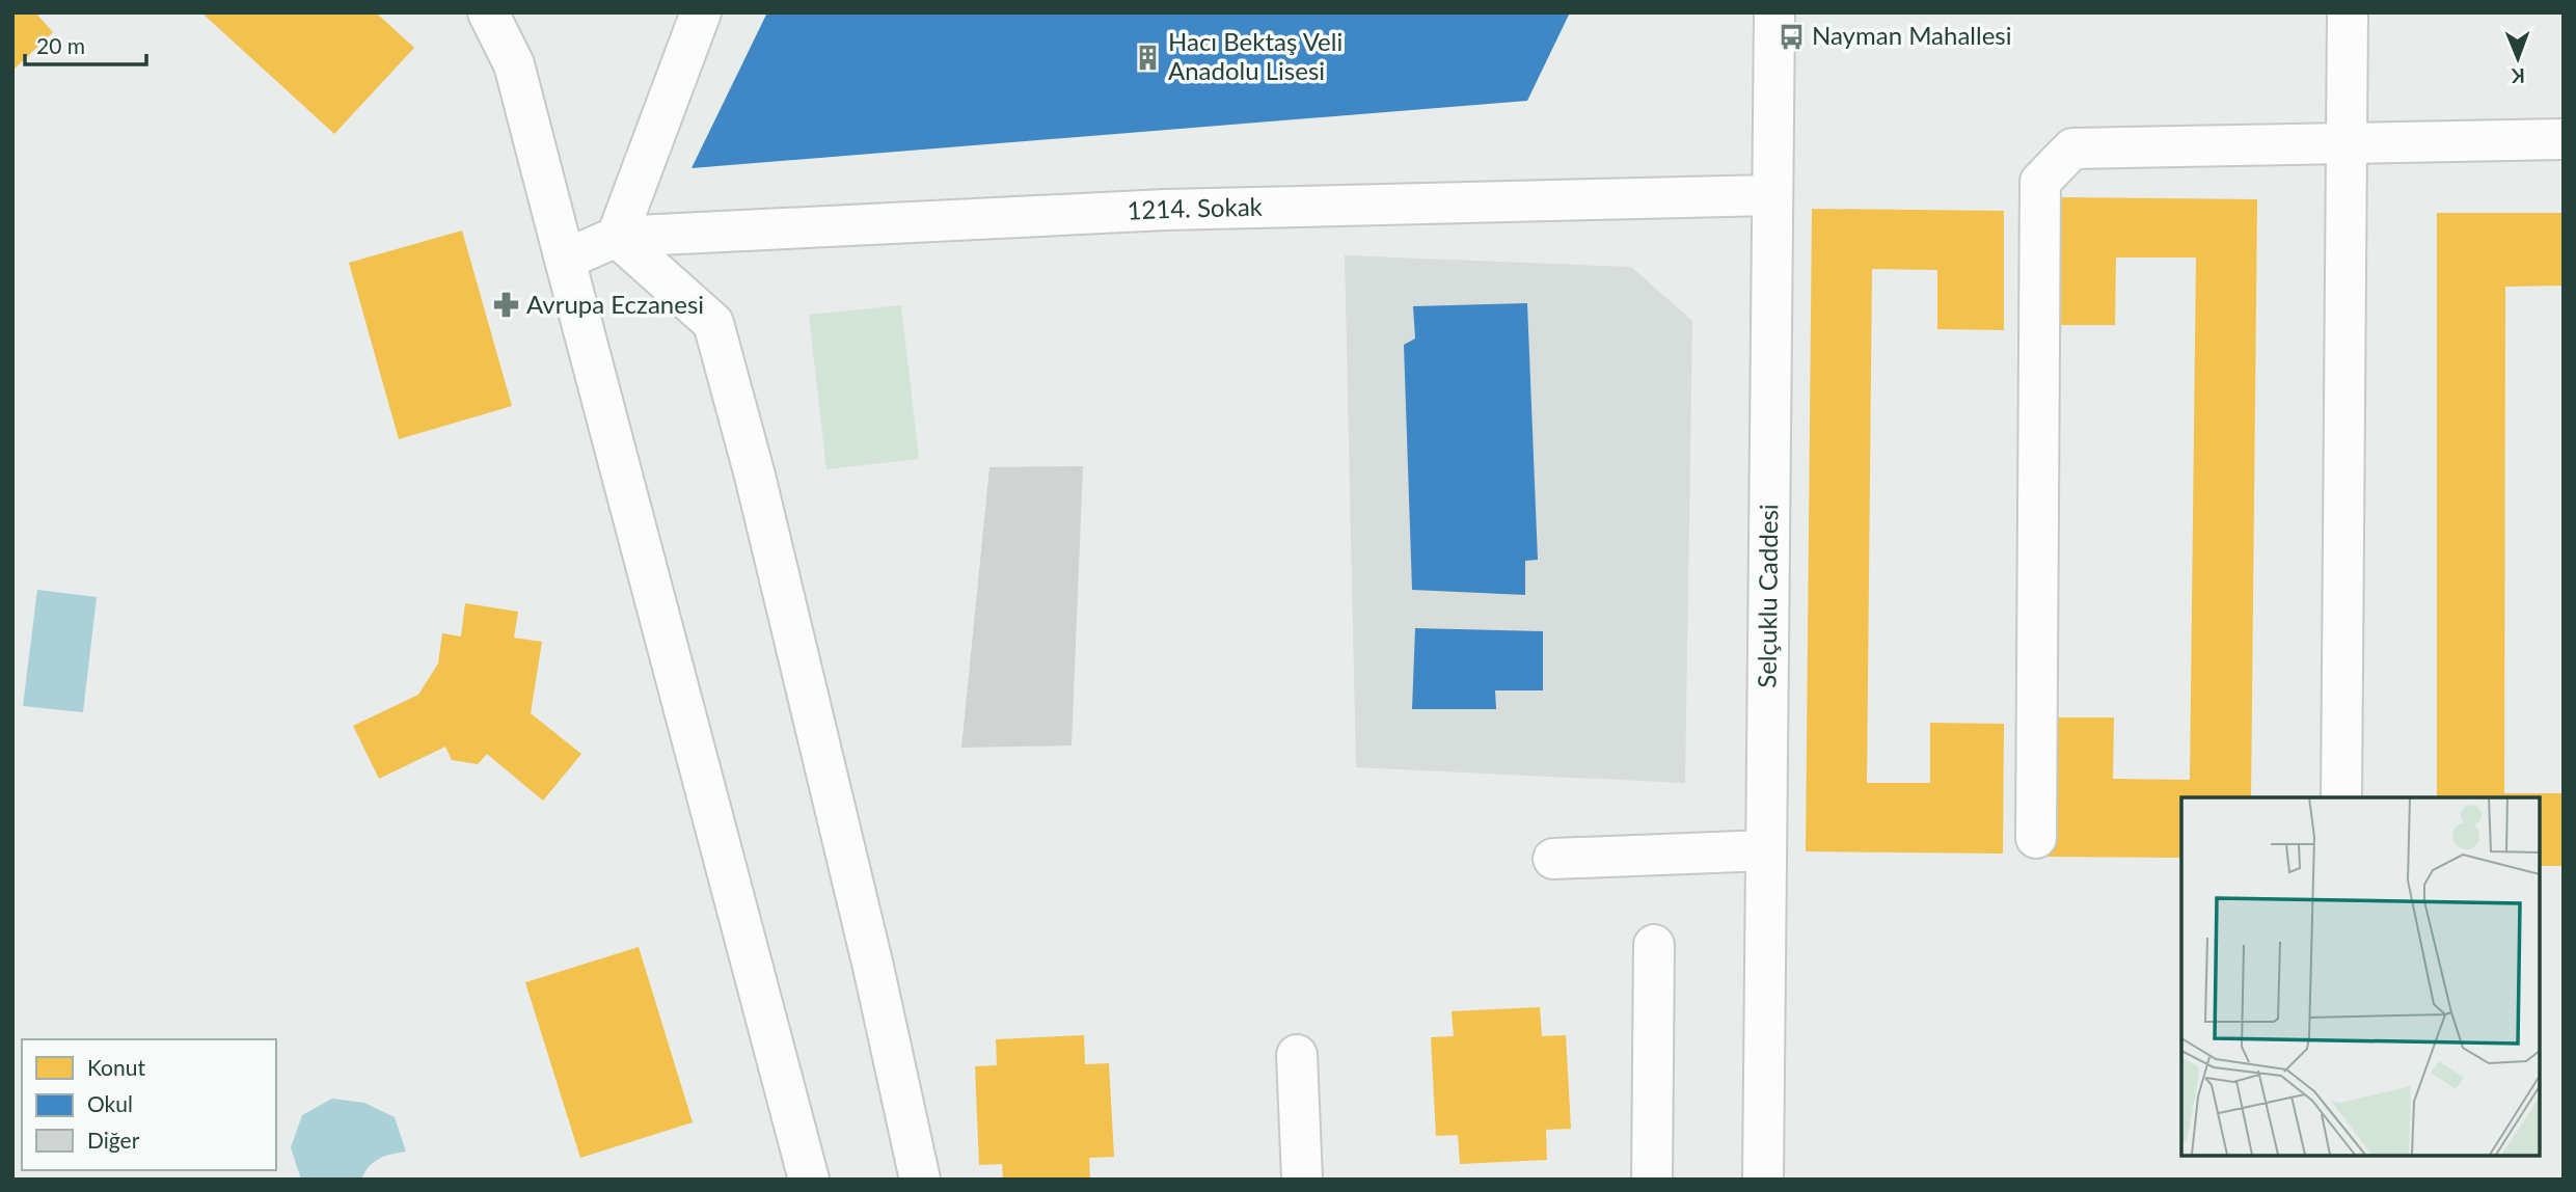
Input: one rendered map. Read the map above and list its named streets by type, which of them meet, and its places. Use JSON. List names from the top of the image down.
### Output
{
  "streets": {
    "street": ["1214. Sokak", "Selçuklu Caddesi"]
  },
  "crossings": [
    ["1214. Sokak", "Selçuklu Caddesi"]
  ],
  "places": {
    "bus stop": ["Nayman Mahallesi"],
    "building": ["Hacı Bektaş Veli Anadolu Lisesi"],
    "pharmacy": ["Avrupa Eczanesi"]
  },
  "legend": ["Konut", "Okul", "Diğer"],
  "scale_bar": "20 m",
  "north": "bottom"
}
